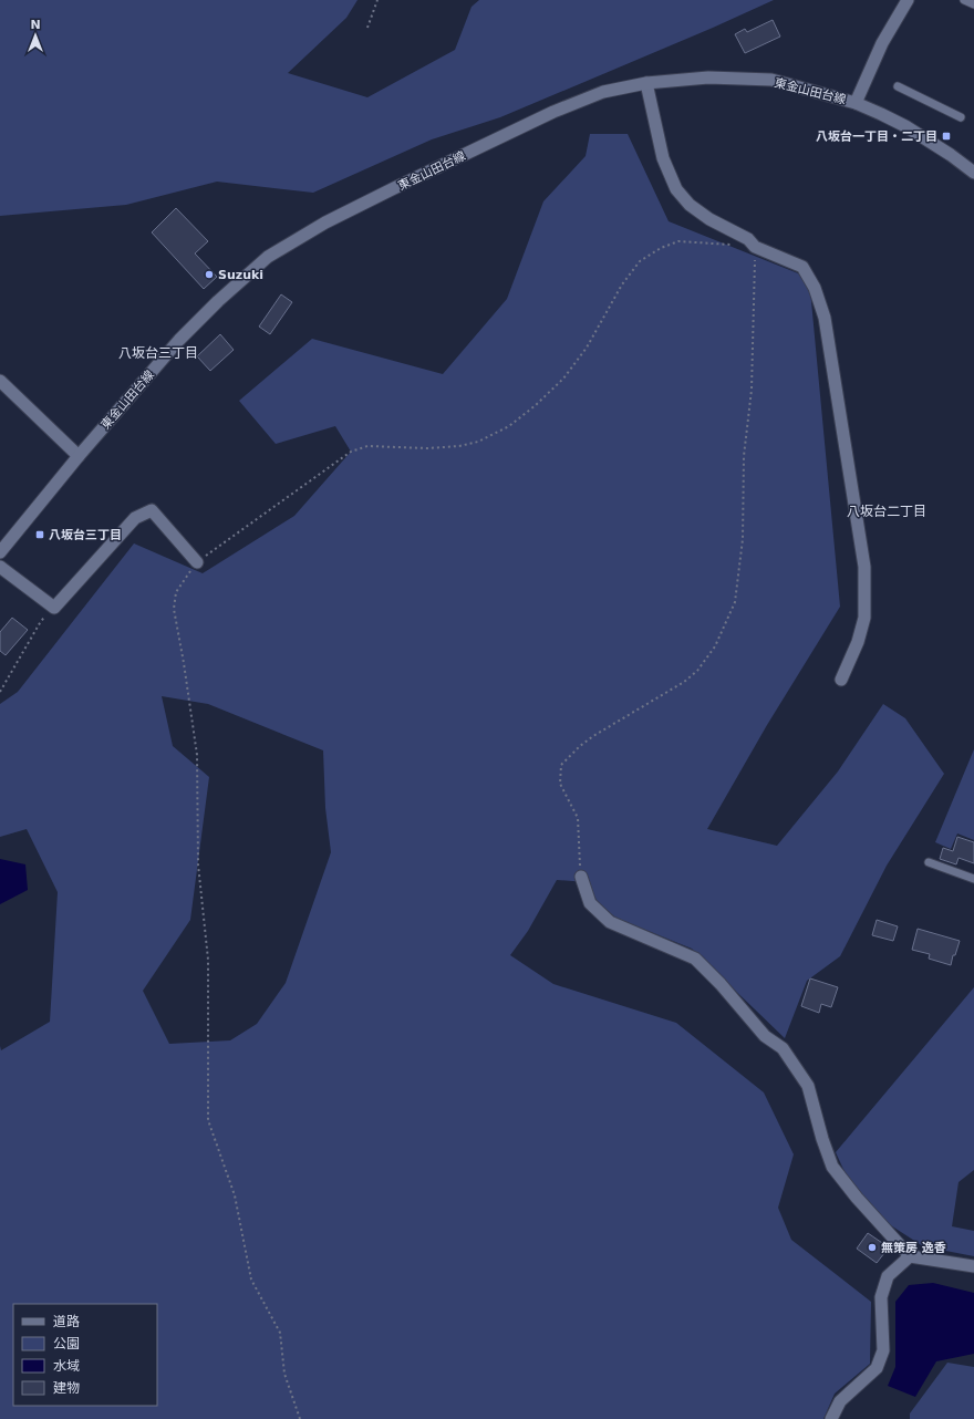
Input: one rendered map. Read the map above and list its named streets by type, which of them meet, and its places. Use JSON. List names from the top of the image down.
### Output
{
  "streets": {
    "street": ["東金山田台線"]
  },
  "districts": ["八坂台三丁目", "八坂台二丁目"],
  "places": {
    "transit": ["八坂台一丁目・二丁目", "八坂台三丁目"],
    "other": ["Suzuki", "無策房 逸香"]
  },
  "legend": [
    "道路",
    "公園",
    "水域",
    "建物"
  ],
  "north": "top"
}
